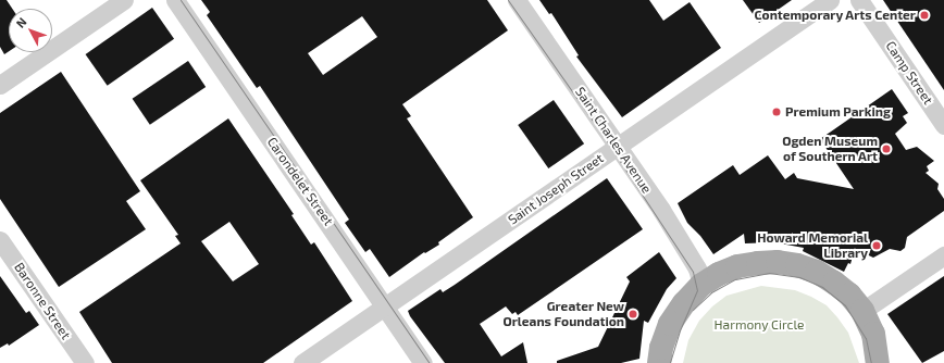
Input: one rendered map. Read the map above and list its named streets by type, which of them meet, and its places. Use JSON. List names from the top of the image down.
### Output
{
  "streets": {
    "street": [
      "Camp Street",
      "Saint Charles Avenue",
      "Carondelet Street",
      "Saint Joseph Street",
      "Baronne Street"
    ]
  },
  "crossings": [
    ["Saint Charles Avenue", "Saint Joseph Street"],
    ["Carondelet Street", "Saint Joseph Street"]
  ],
  "parks": ["Harmony Circle"],
  "places": [
    "Contemporary Arts Center",
    "Premium Parking",
    "Ogden Museum of Southern Art",
    "Howard Memorial Library",
    "Greater New Orleans Foundation"
  ],
  "north": "top left"
}
